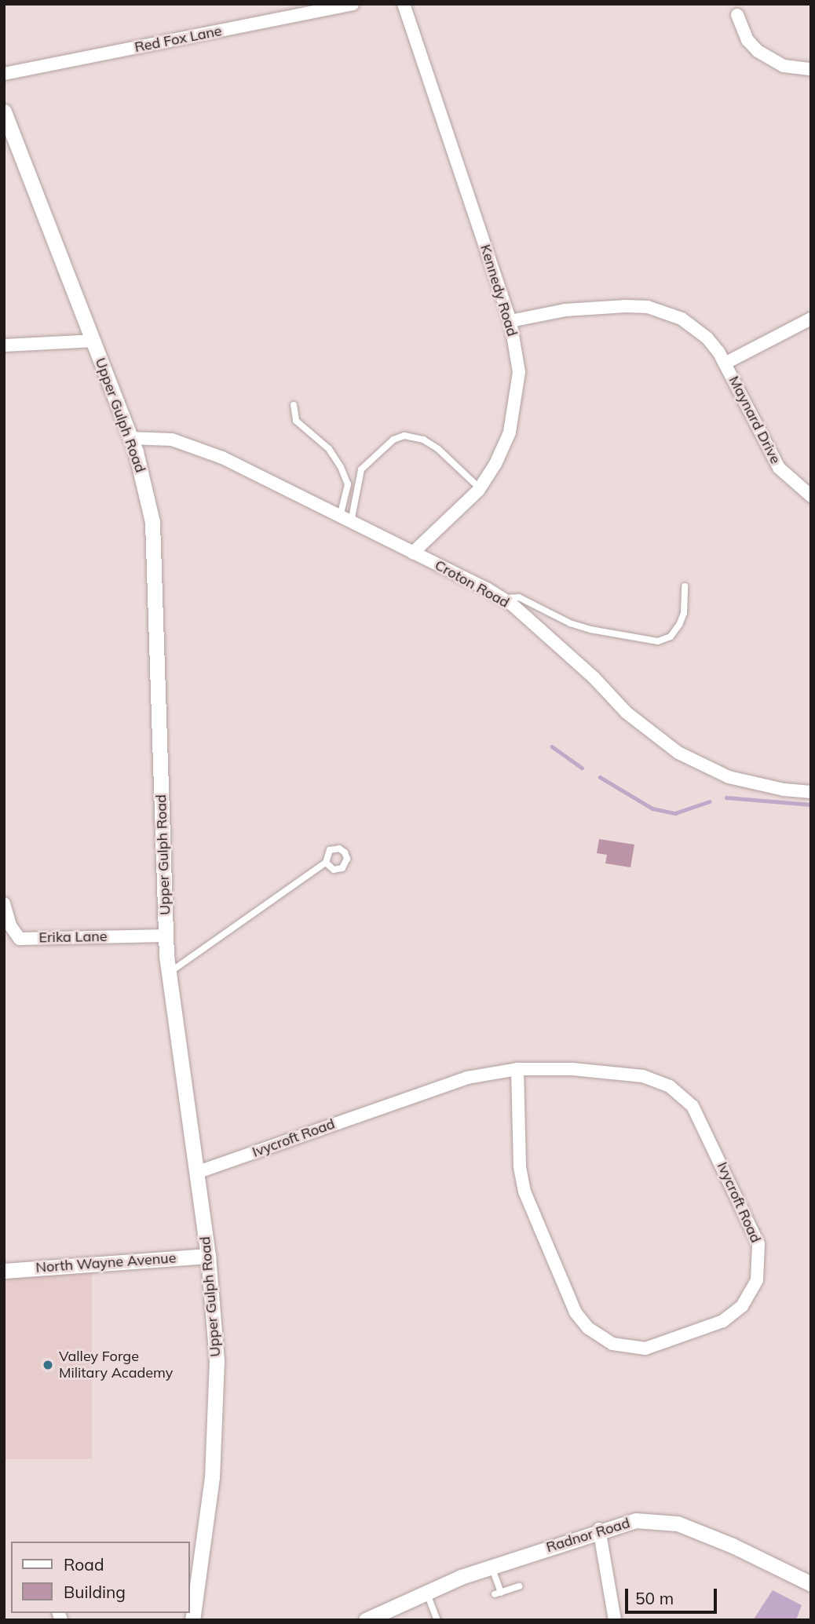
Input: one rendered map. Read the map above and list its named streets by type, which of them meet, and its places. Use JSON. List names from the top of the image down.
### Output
{
  "streets": {
    "street": [
      "Red Fox Lane",
      "Kennedy Road",
      "Upper Gulph Road",
      "Maynard Drive",
      "Croton Road",
      "Erika Lane",
      "Ivycroft Road",
      "North Wayne Avenue",
      "Radnor Road"
    ]
  },
  "crossings": [
    ["Kennedy Road", "Maynard Drive"],
    ["Kennedy Road", "Croton Road"],
    ["Upper Gulph Road", "Croton Road"],
    ["Upper Gulph Road", "Erika Lane"],
    ["Upper Gulph Road", "Ivycroft Road"],
    ["Upper Gulph Road", "North Wayne Avenue"]
  ],
  "places": ["Valley Forge Military Academy"],
  "legend": ["Road", "Building"],
  "scale_bar": "50 m"
}
